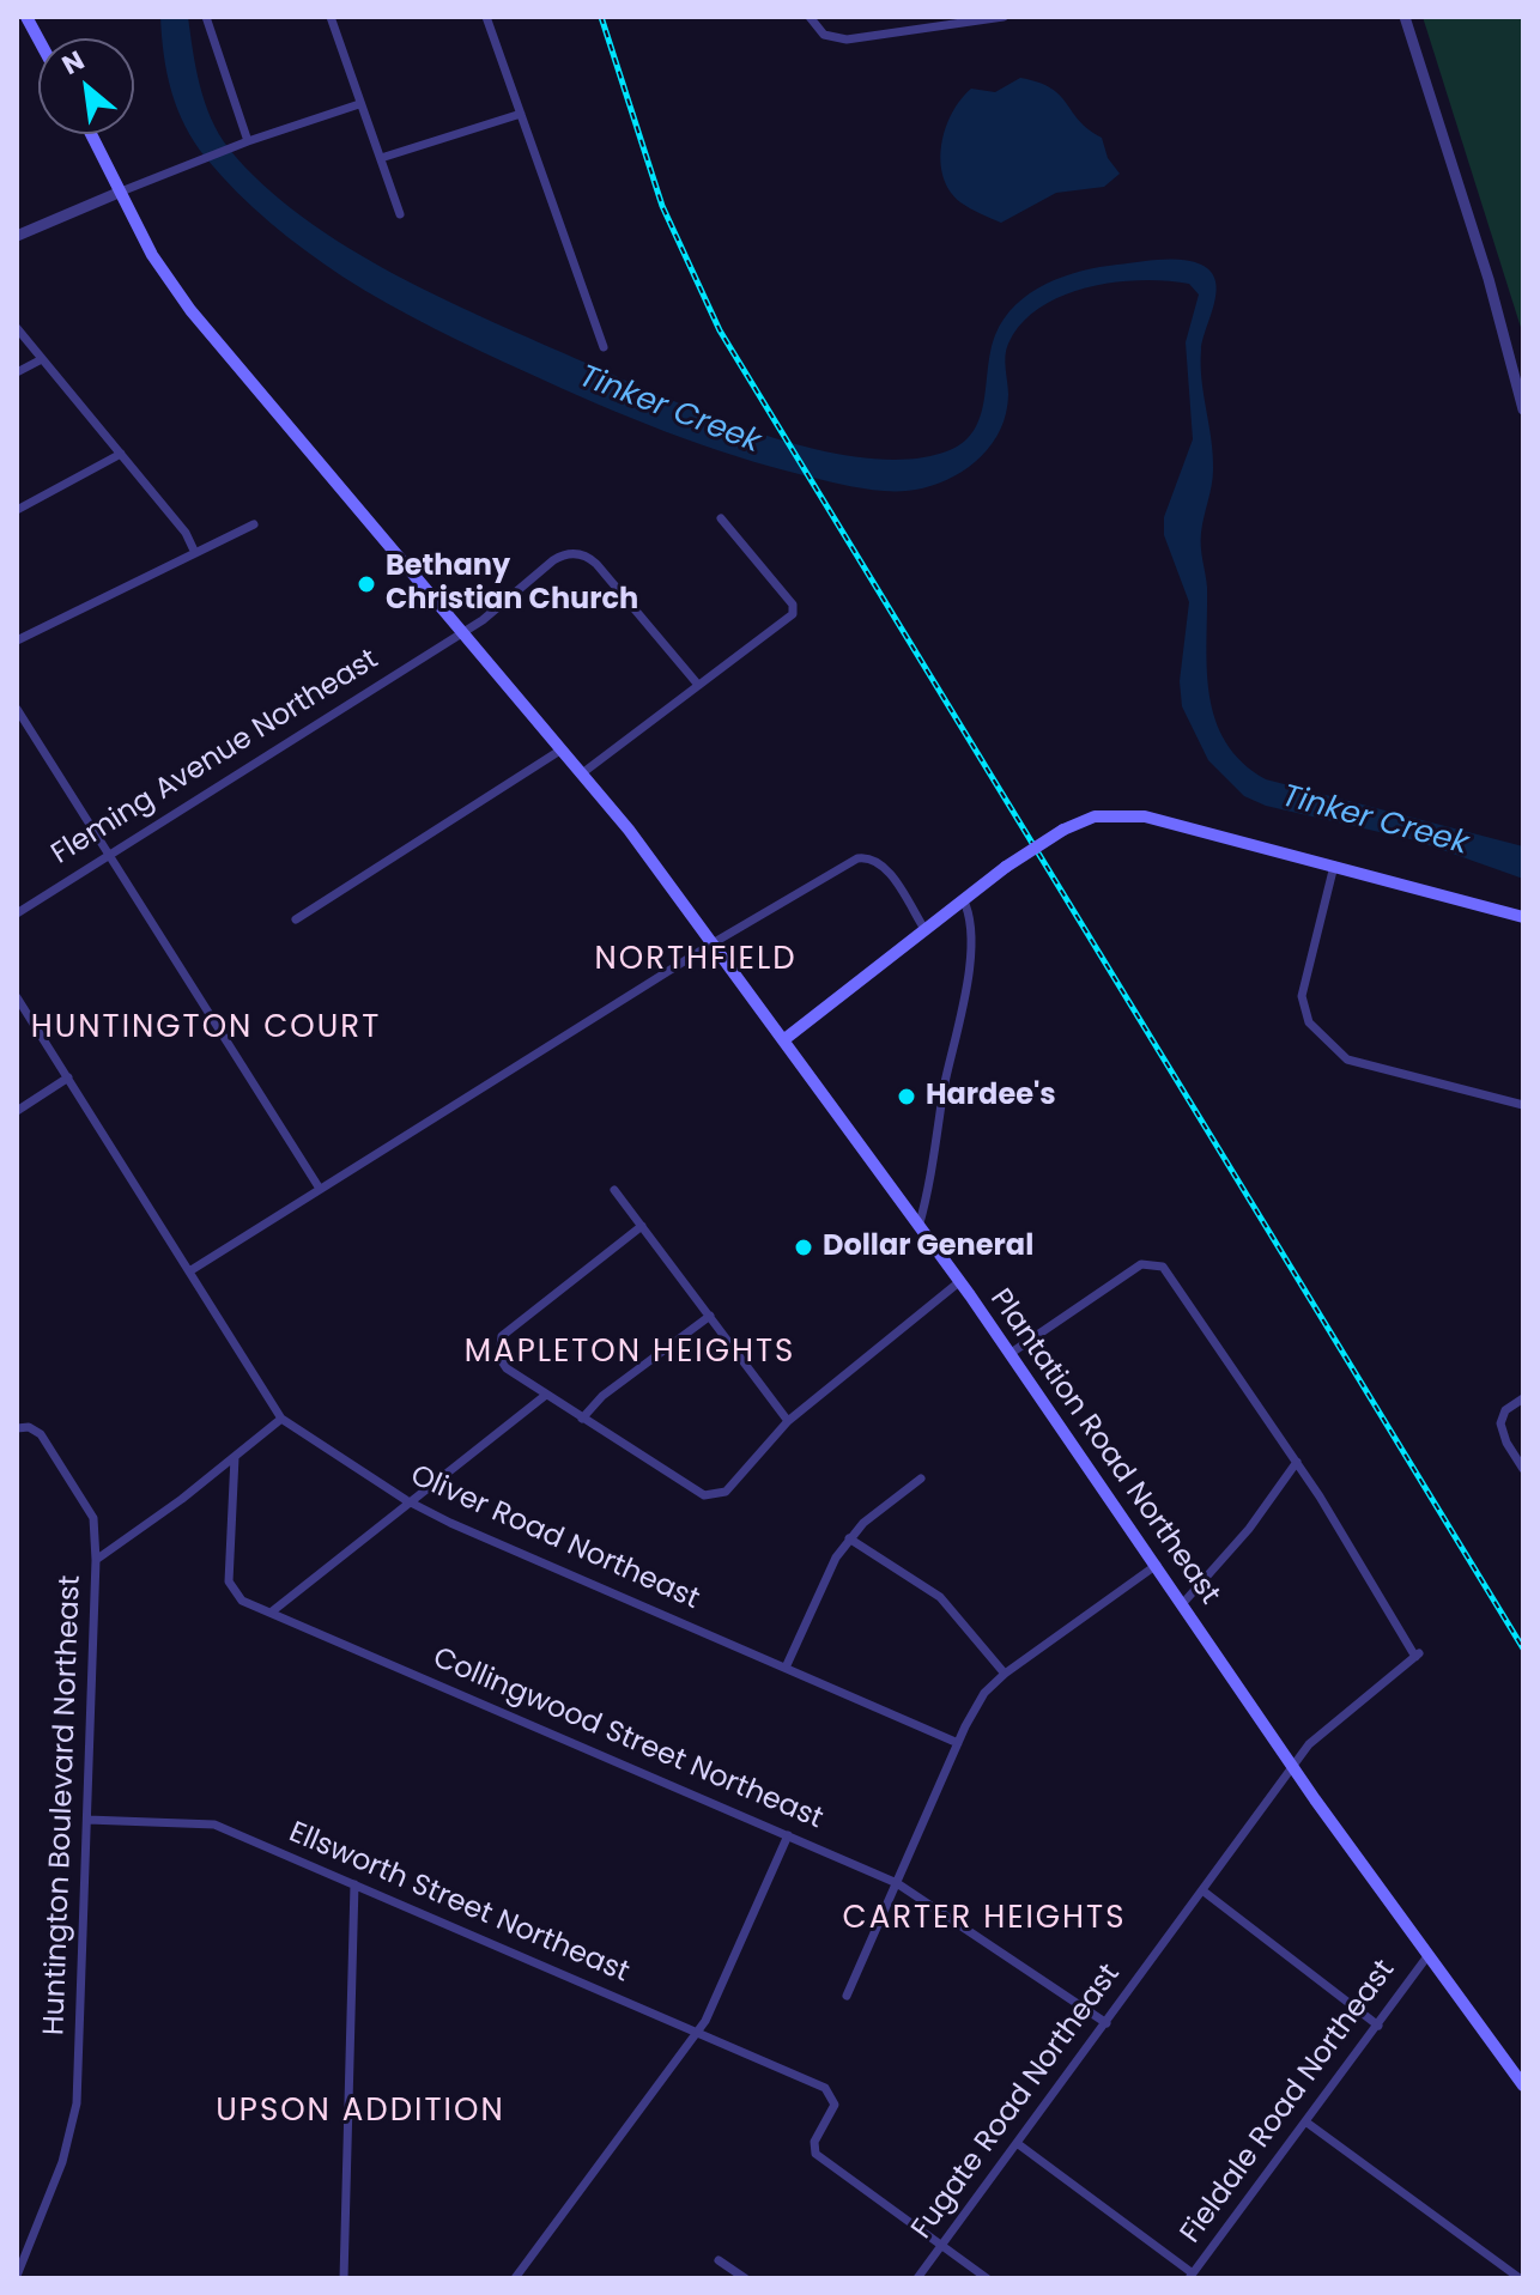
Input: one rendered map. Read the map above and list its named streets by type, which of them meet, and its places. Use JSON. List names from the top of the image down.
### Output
{
  "streets": {
    "main road": ["Plantation Road Northeast"],
    "street": [
      "Fleming Avenue Northeast",
      "Oliver Road Northeast",
      "Collingwood Street Northeast",
      "Huntington Boulevard Northeast",
      "Ellsworth Street Northeast",
      "Fugate Road Northeast",
      "Fieldale Road Northeast"
    ]
  },
  "crossings": [
    ["Fleming Avenue Northeast", "Plantation Road Northeast"],
    ["Plantation Road Northeast", "Fugate Road Northeast"],
    ["Plantation Road Northeast", "Fieldale Road Northeast"],
    ["Oliver Road Northeast", "Huntington Boulevard Northeast"],
    ["Collingwood Street Northeast", "Huntington Boulevard Northeast"],
    ["Collingwood Street Northeast", "Fugate Road Northeast"],
    ["Huntington Boulevard Northeast", "Ellsworth Street Northeast"],
    ["Ellsworth Street Northeast", "Fugate Road Northeast"]
  ],
  "districts": [
    "NORTHFIELD",
    "HUNTINGTON COURT",
    "MAPLETON HEIGHTS",
    "CARTER HEIGHTS",
    "UPSON ADDITION"
  ],
  "water": ["Tinker Creek"],
  "places": ["Bethany Christian Church", "Hardee's", "Dollar General"],
  "north": "top left"
}
